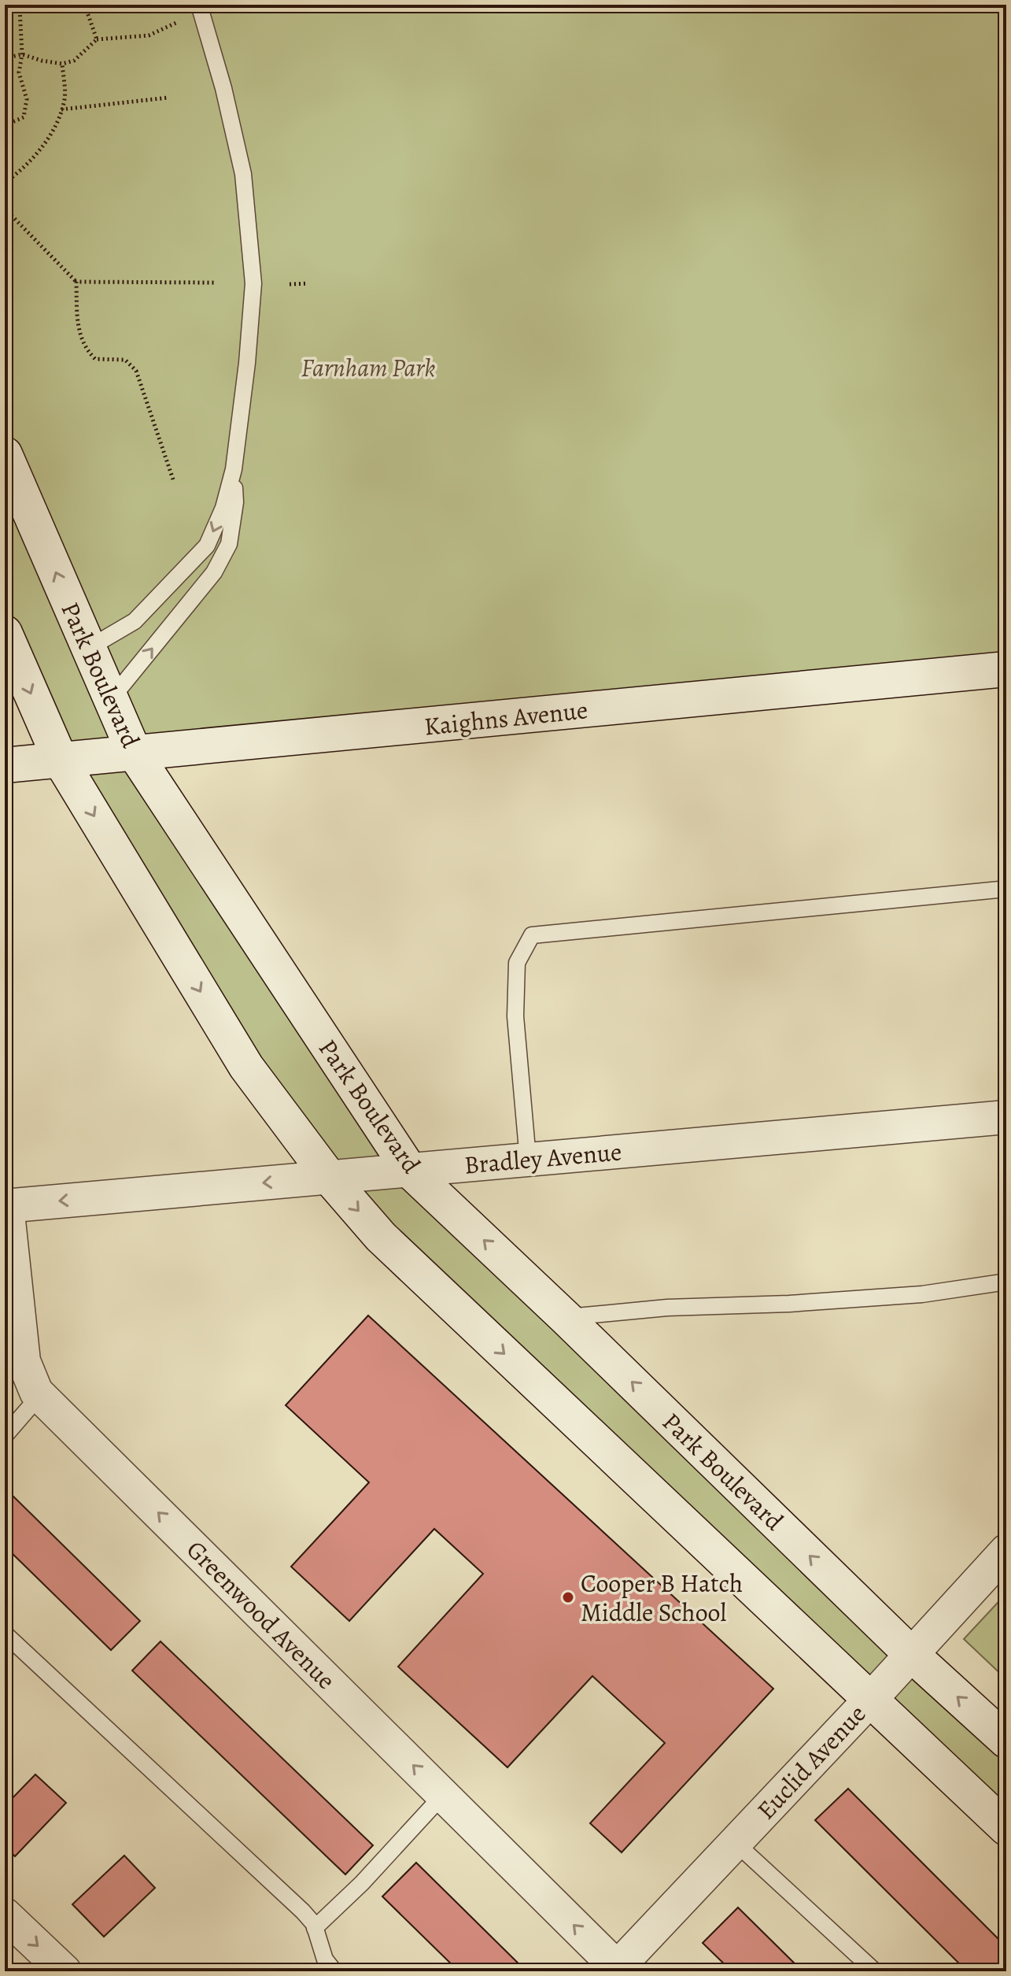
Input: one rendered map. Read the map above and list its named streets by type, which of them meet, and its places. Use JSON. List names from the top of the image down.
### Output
{
  "streets": {
    "street": [
      "Park Boulevard",
      "Kaighns Avenue",
      "Bradley Avenue",
      "Greenwood Avenue",
      "Euclid Avenue"
    ]
  },
  "crossings": [
    ["Park Boulevard", "Kaighns Avenue"],
    ["Park Boulevard", "Bradley Avenue"],
    ["Park Boulevard", "Euclid Avenue"],
    ["Bradley Avenue", "Greenwood Avenue"],
    ["Greenwood Avenue", "Euclid Avenue"]
  ],
  "one_way": ["Greenwood Avenue"],
  "parks": ["Farnham Park"],
  "places": ["Cooper B Hatch Middle School"]
}
